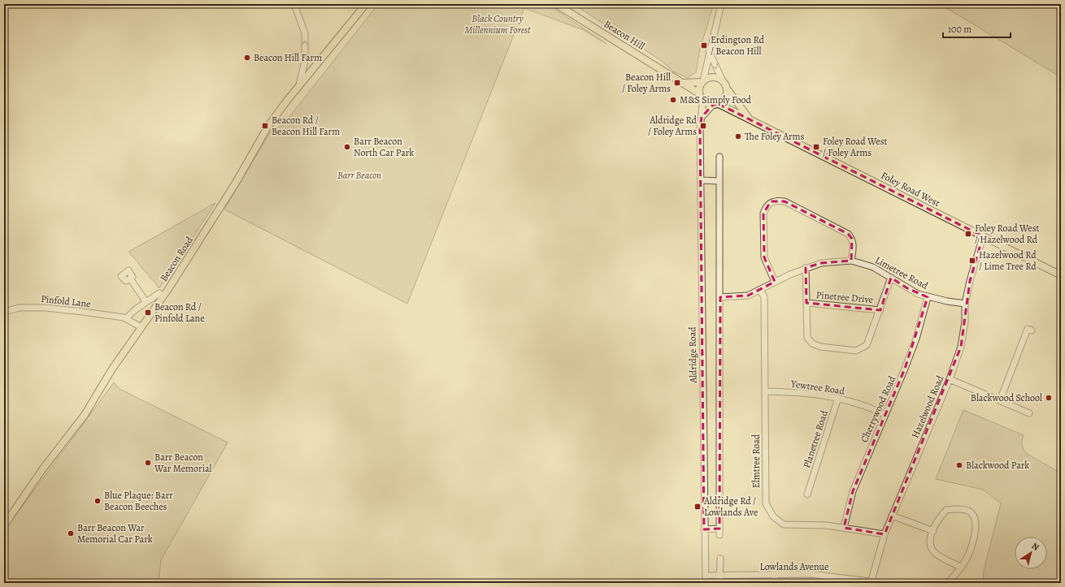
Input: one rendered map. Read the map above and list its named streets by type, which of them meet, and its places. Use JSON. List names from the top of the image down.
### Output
{
  "streets": {
    "main road": ["Beacon Hill", "Foley Road West", "Beacon Road"],
    "street": [
      "Limetree Road",
      "Pinetree Drive",
      "Pinfold Lane",
      "Aldridge Road",
      "Yewtree Road",
      "Hazelwood Road",
      "Cherrywood Road",
      "Planetree Road",
      "Elmtree Road",
      "Lowlands Avenue"
    ]
  },
  "crossings": [
    ["Beacon Hill", "Foley Road West"],
    ["Beacon Hill", "Aldridge Road"],
    ["Foley Road West", "Aldridge Road"],
    ["Foley Road West", "Hazelwood Road"],
    ["Beacon Road", "Pinfold Lane"],
    ["Limetree Road", "Hazelwood Road"],
    ["Limetree Road", "Cherrywood Road"],
    ["Limetree Road", "Elmtree Road"],
    ["Aldridge Road", "Lowlands Avenue"],
    ["Yewtree Road", "Cherrywood Road"],
    ["Yewtree Road", "Planetree Road"],
    ["Yewtree Road", "Elmtree Road"],
    ["Hazelwood Road", "Elmtree Road"],
    ["Hazelwood Road", "Lowlands Avenue"],
    ["Cherrywood Road", "Elmtree Road"]
  ],
  "parks": ["Black Country Millennium Forest", "Barr Beacon"],
  "places": {
    "transit": [
      "Erdington Rd / Beacon Hill",
      "Beacon Hill / Foley Arms",
      "Beacon Rd / Beacon Hill Farm",
      "Aldridge Rd / Foley Arms",
      "Foley Road West / Foley Arms",
      "Foley Road West / Hazelwood Rd",
      "Hazelwood Rd / Lime Tree Rd",
      "Beacon Rd / Pinfold Lane",
      "Aldridge Rd / Lowlands Ave"
    ],
    "other": [
      "Beacon Hill Farm",
      "M&S Simply Food",
      "The Foley Arms",
      "Barr Beacon North Car Park",
      "Blackwood School",
      "Barr Beacon War Memorial",
      "Blackwood Park",
      "Blue Plaque: Barr Beacon Beeches",
      "Barr Beacon War Memorial Car Park"
    ]
  },
  "scale_bar": "100 m",
  "north": "top right"
}
